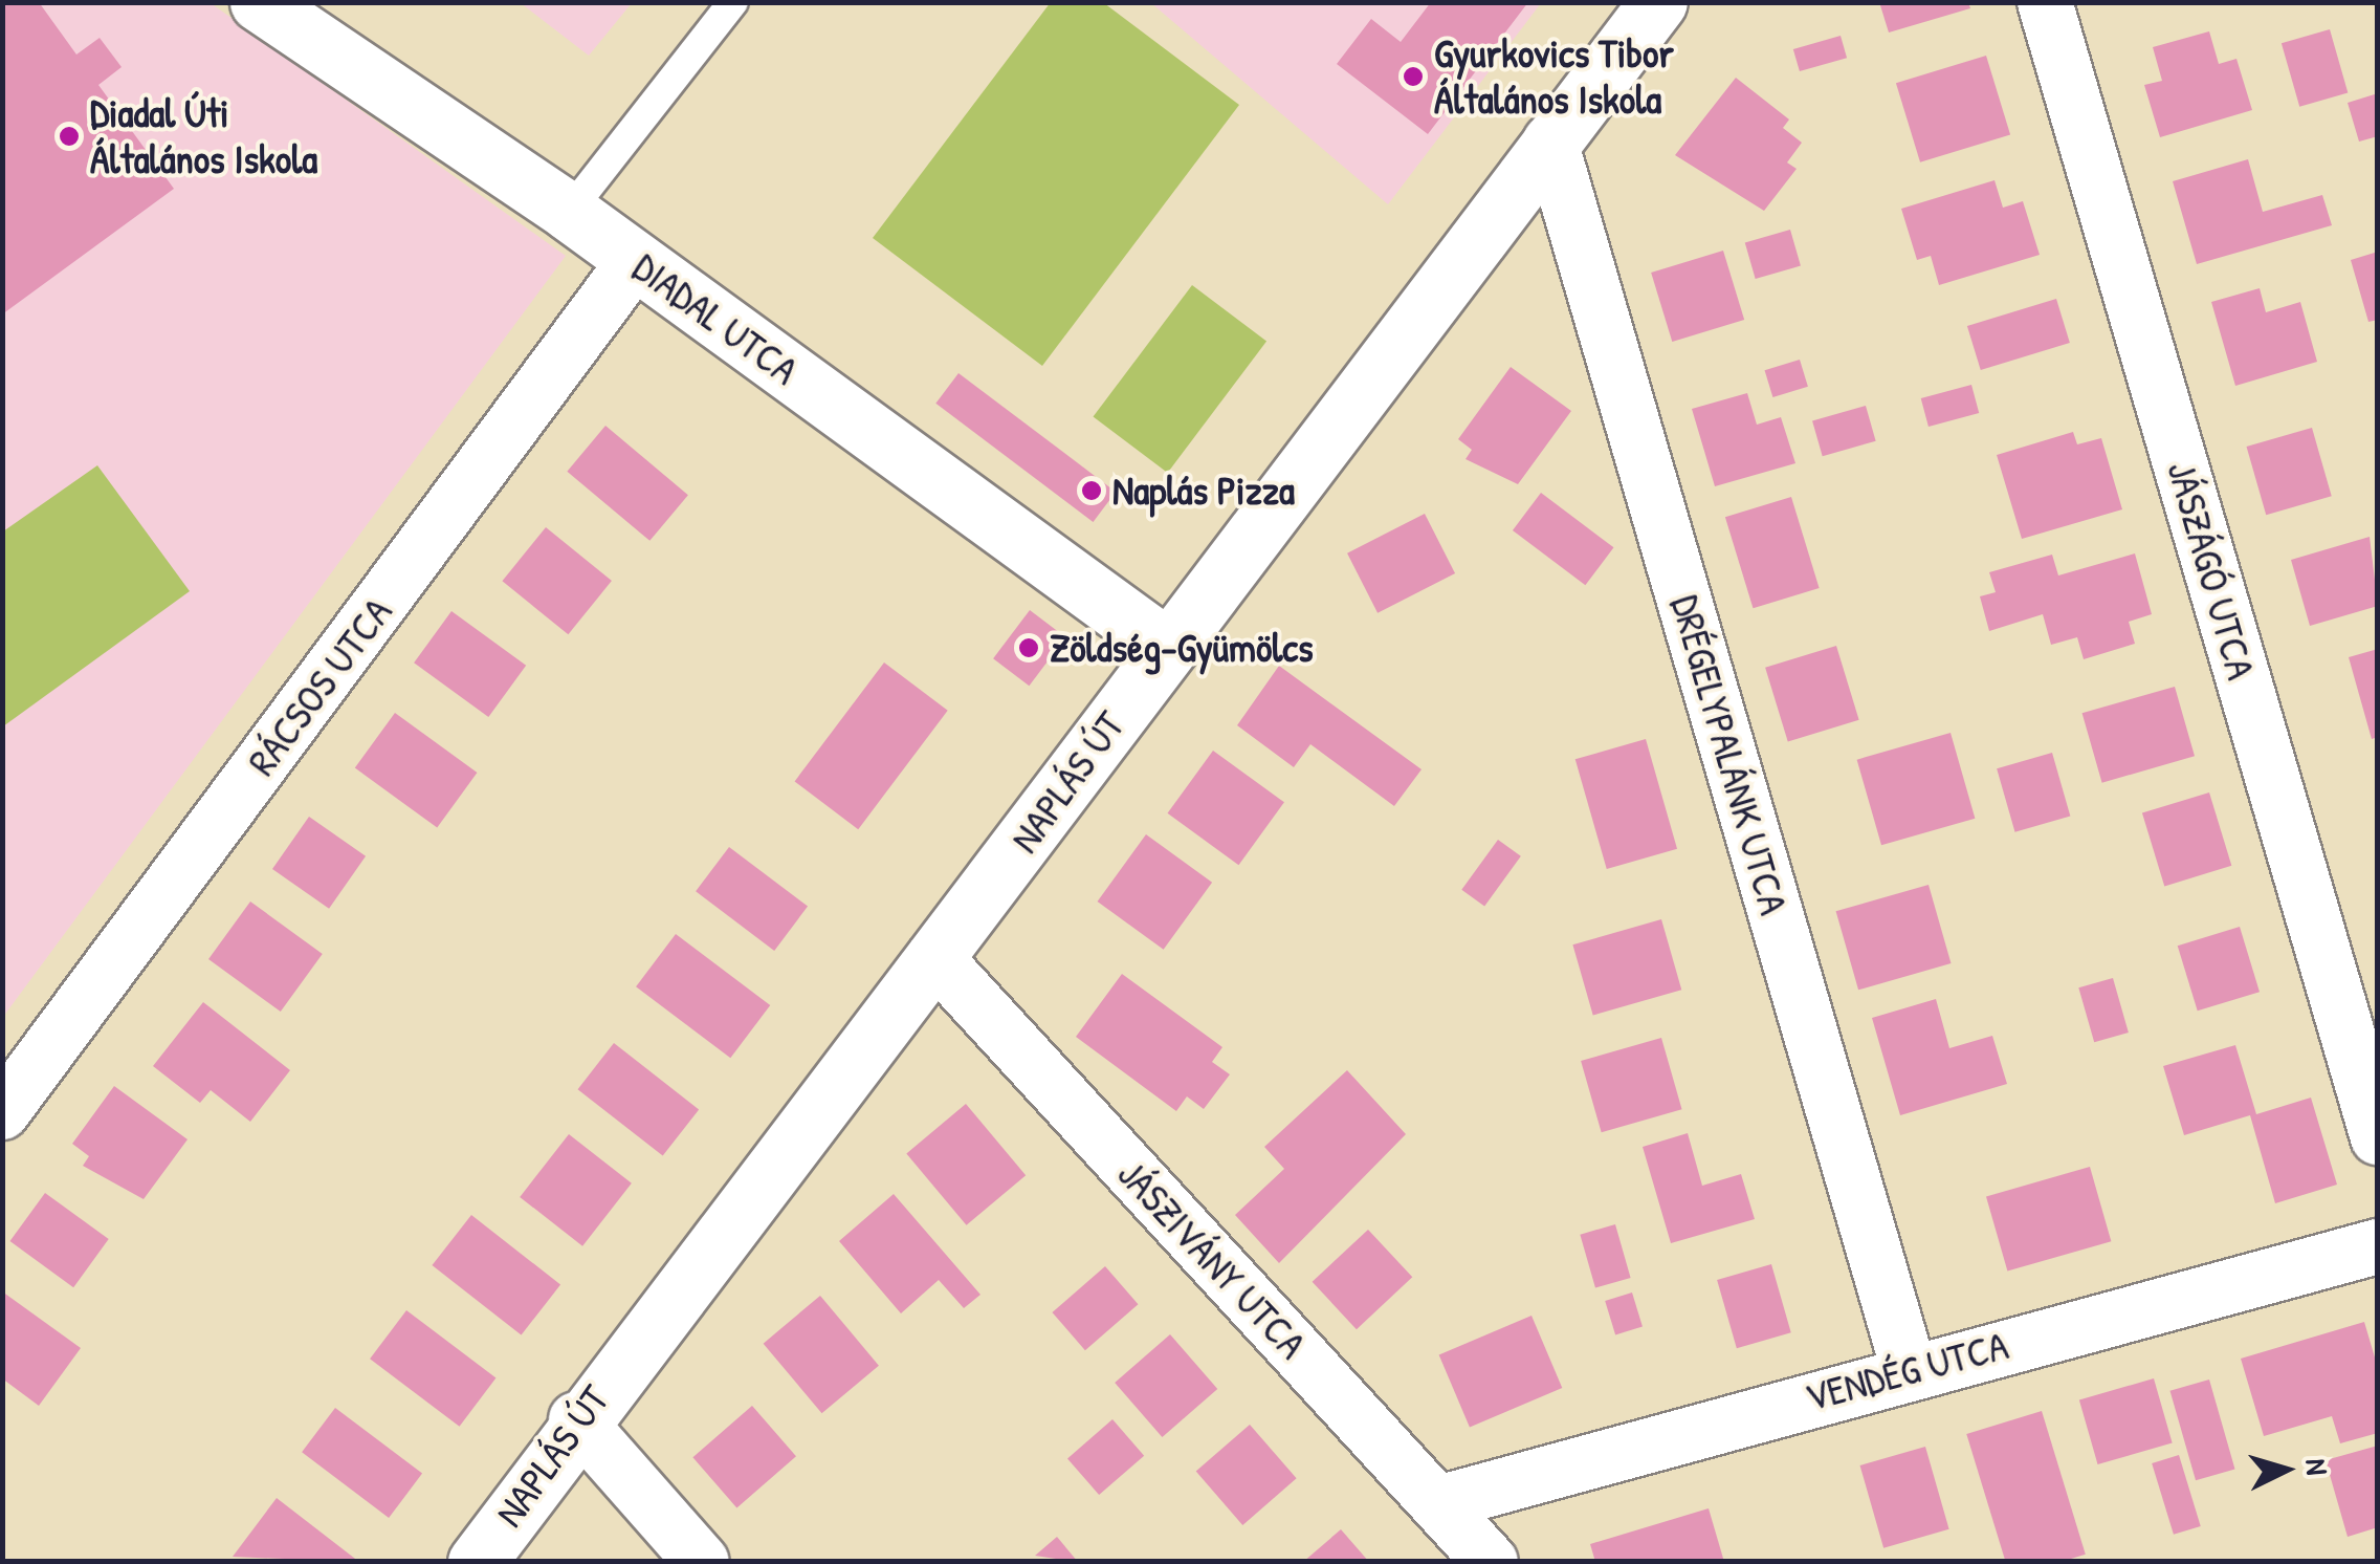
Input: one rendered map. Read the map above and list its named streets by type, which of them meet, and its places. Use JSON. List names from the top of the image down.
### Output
{
  "streets": {
    "street": [
      "DIADAL UTCA",
      "JÁSZÁGÓ UTCA",
      "RÁCSOS UTCA",
      "DRÉGELYPALÁNK UTCA",
      "NAPLÁS ÚT",
      "JÁSZIVÁNY UTCA",
      "VENDÉG UTCA"
    ]
  },
  "crossings": [
    ["DIADAL UTCA", "RÁCSOS UTCA"],
    ["DIADAL UTCA", "NAPLÁS ÚT"],
    ["DRÉGELYPALÁNK UTCA", "NAPLÁS ÚT"],
    ["DRÉGELYPALÁNK UTCA", "VENDÉG UTCA"],
    ["NAPLÁS ÚT", "JÁSZIVÁNY UTCA"],
    ["JÁSZIVÁNY UTCA", "VENDÉG UTCA"]
  ],
  "places": [
    "Gyurkovics Tibor Általános Iskola",
    "Diadal Úti Általános Iskola",
    "Naplás Pizza",
    "Zöldség-Gyümölcs"
  ],
  "north": "right"
}
